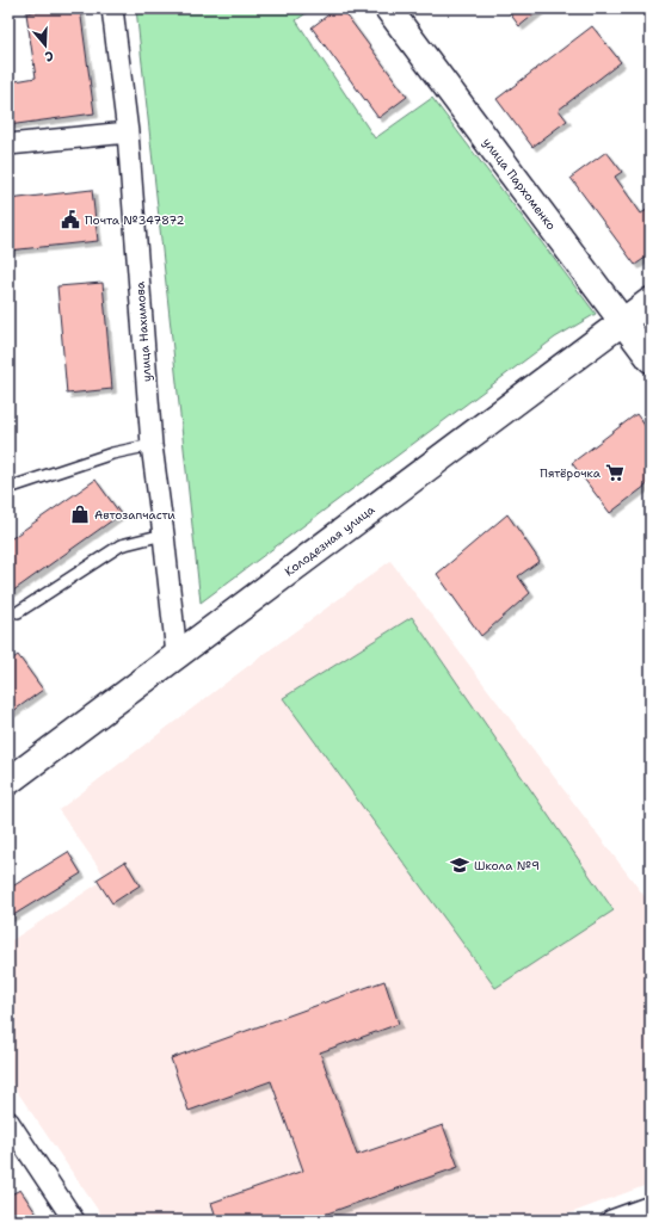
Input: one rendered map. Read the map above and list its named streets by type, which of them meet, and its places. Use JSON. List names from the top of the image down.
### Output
{
  "streets": {
    "main road": ["улица Пархоменко", "Колодезная улица"],
    "street": ["улица Нахимова"]
  },
  "crossings": [
    ["улица Пархоменко", "Колодезная улица"],
    ["улица Нахимова", "Колодезная улица"]
  ],
  "places": {
    "public building": ["Почта №347872"],
    "supermarket": ["Пятёрочка"],
    "shop": ["Автозапчасти"],
    "school or university": ["Школа №9"]
  },
  "north": "bottom"
}
